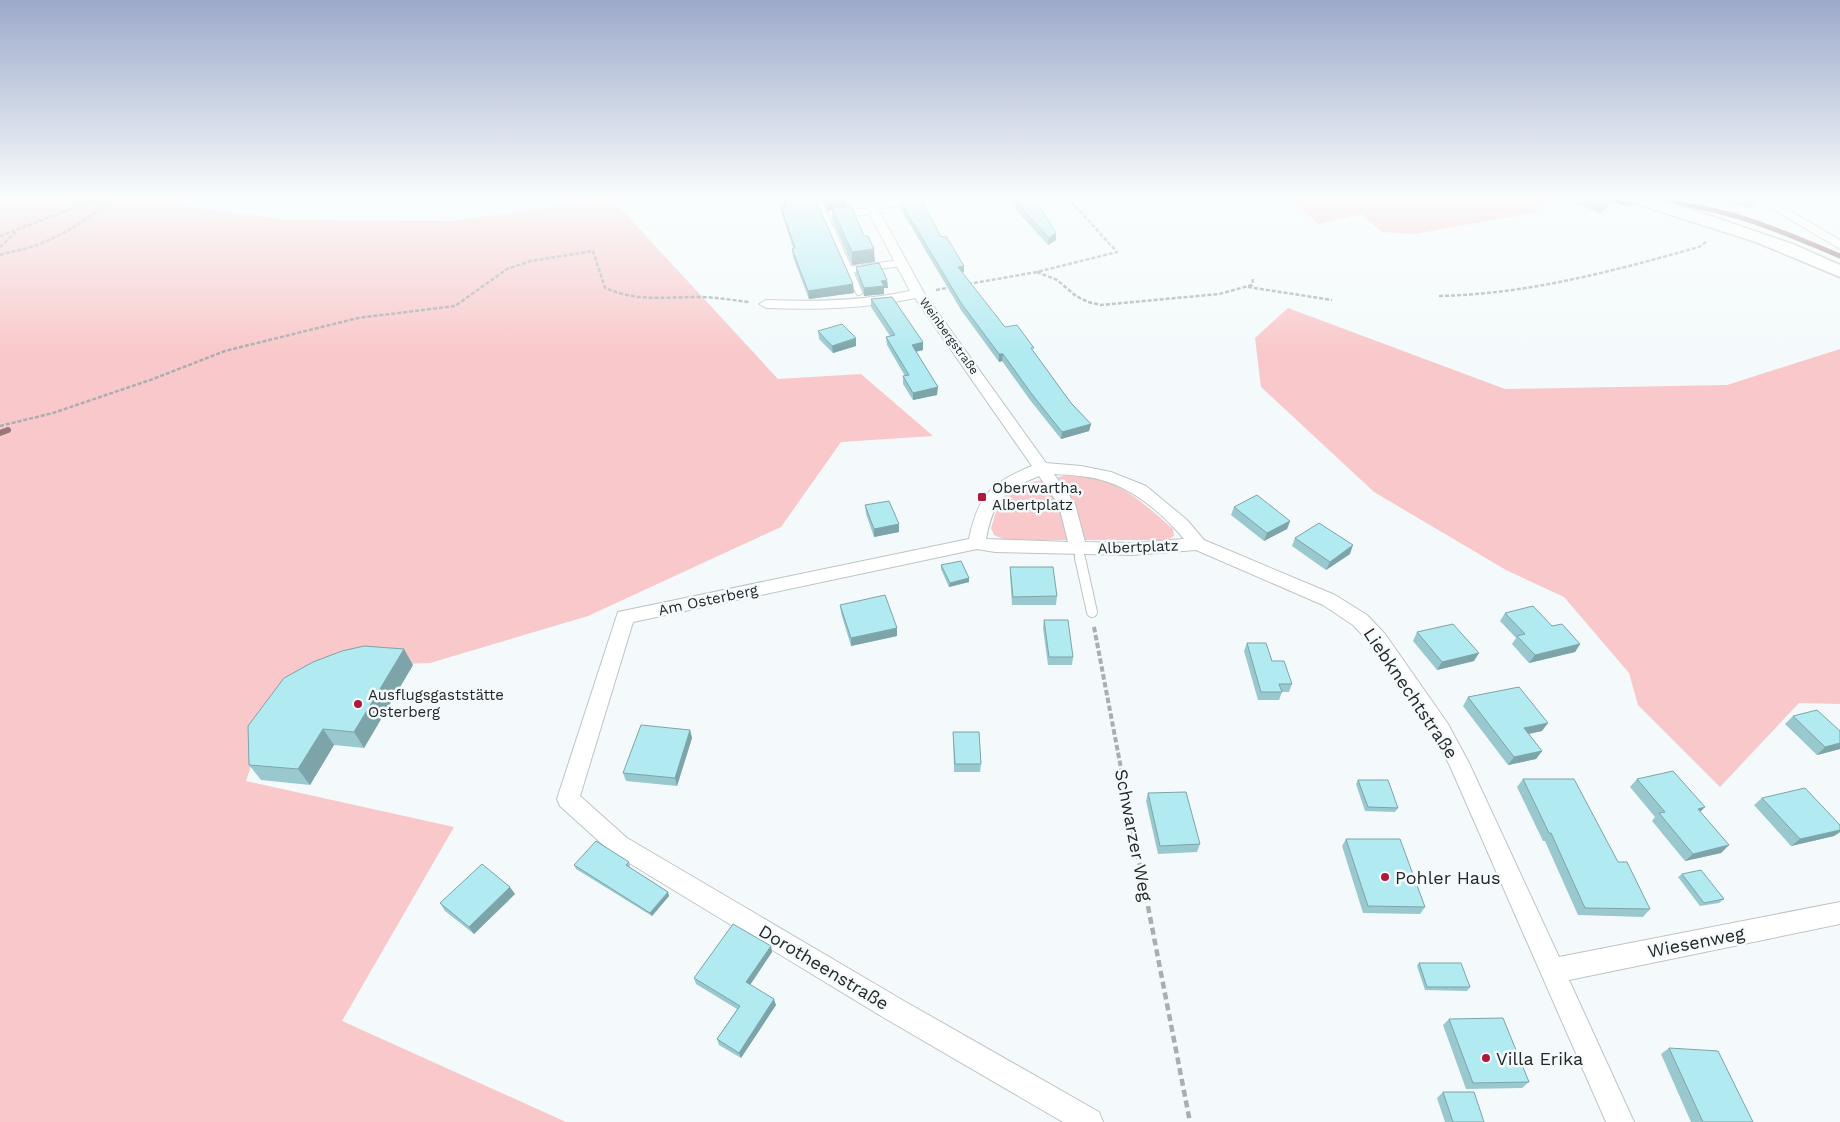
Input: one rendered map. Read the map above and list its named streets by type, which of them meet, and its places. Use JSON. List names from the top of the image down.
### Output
{
  "streets": {
    "street": [
      "Weinbergstraße",
      "Albertplatz",
      "Am Osterberg",
      "Liebknechtstraße",
      "Wiesenweg",
      "Dorotheenstraße"
    ],
    "path": ["Schwarzer Weg"]
  },
  "crossings": [
    ["Weinbergstraße", "Albertplatz"],
    ["Albertplatz", "Am Osterberg"],
    ["Albertplatz", "Liebknechtstraße"],
    ["Am Osterberg", "Dorotheenstraße"],
    ["Liebknechtstraße", "Wiesenweg"]
  ],
  "places": {
    "transit": ["Oberwartha, Albertplatz"],
    "other": ["Ausflugsgaststätte Osterberg", "Pohler Haus", "Villa Erika"]
  }
}
